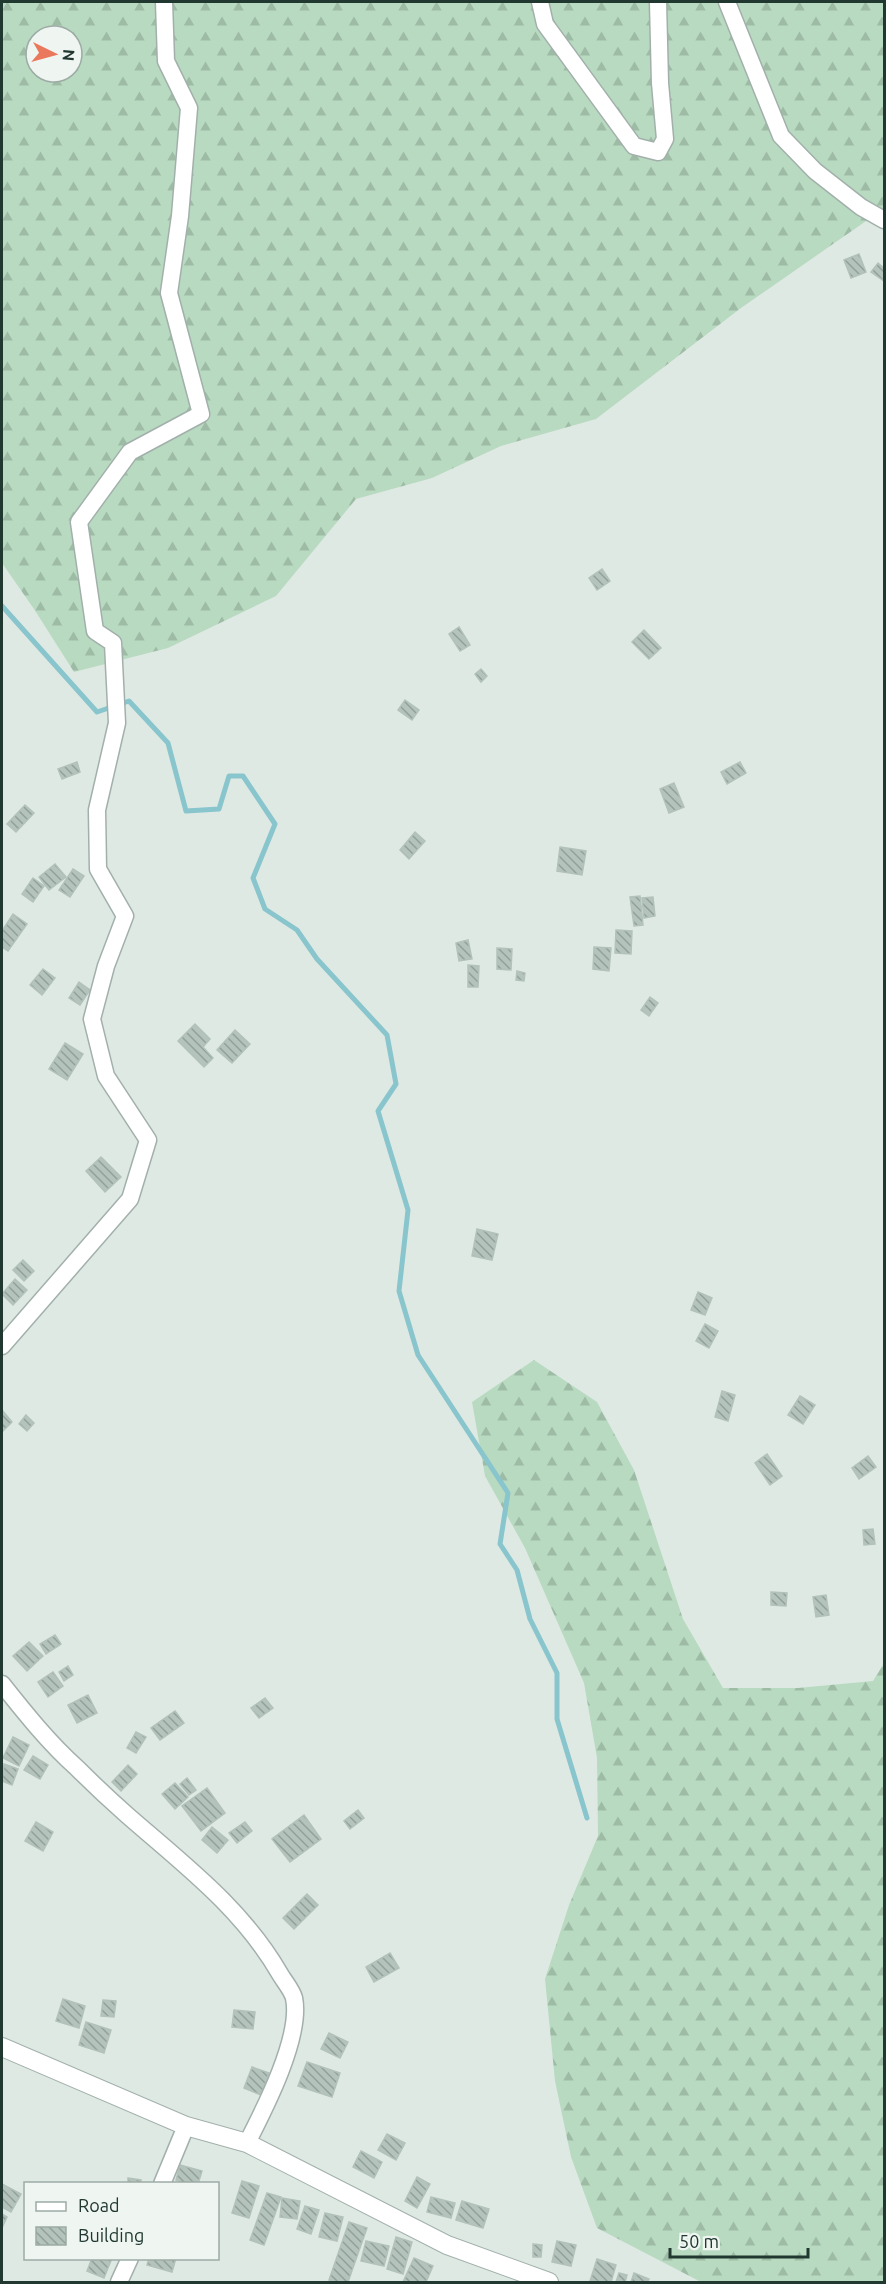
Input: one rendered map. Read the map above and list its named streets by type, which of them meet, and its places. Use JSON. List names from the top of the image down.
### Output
{
  "legend": ["Road", "Building"],
  "scale_bar": "50 m",
  "north": "right"
}
